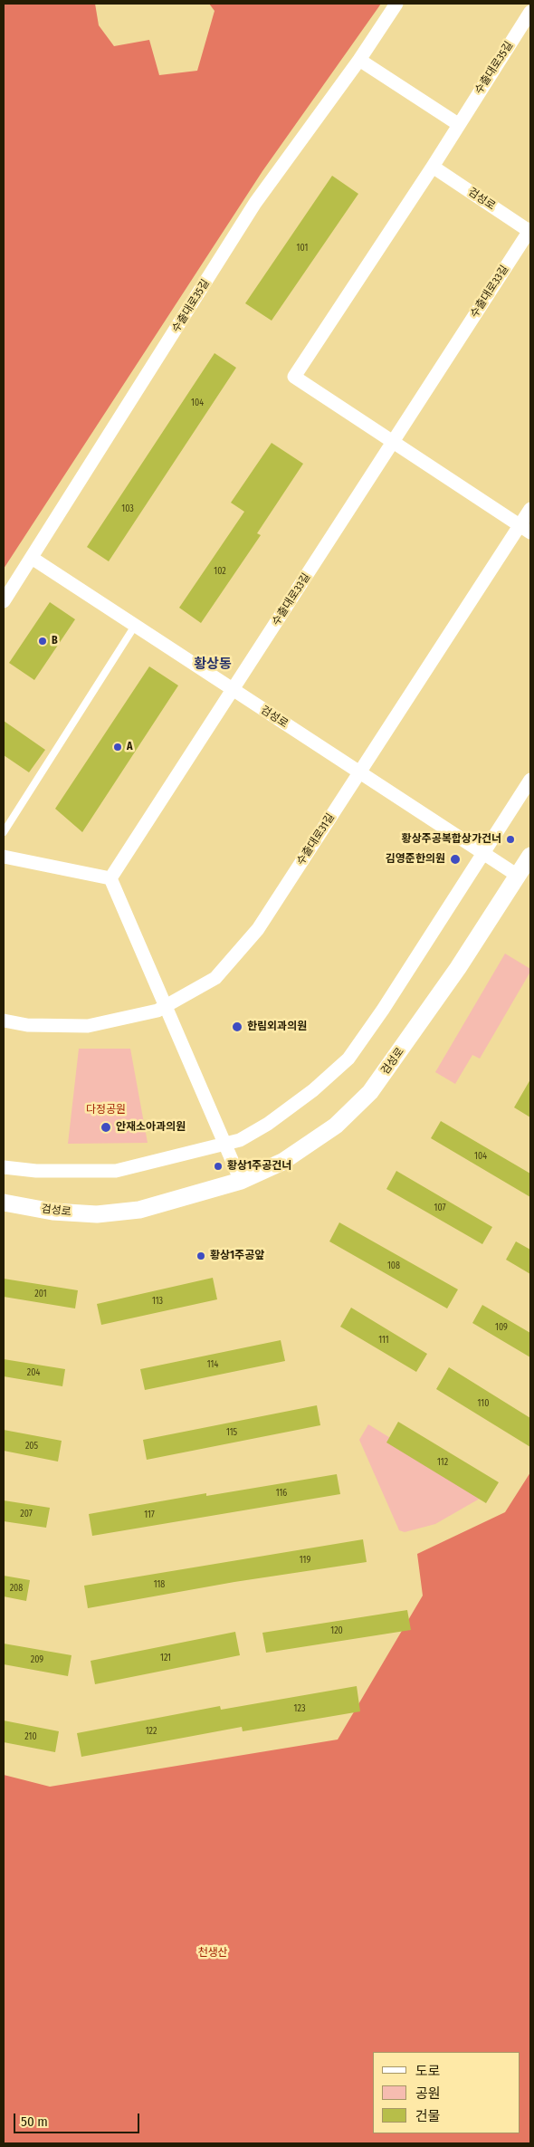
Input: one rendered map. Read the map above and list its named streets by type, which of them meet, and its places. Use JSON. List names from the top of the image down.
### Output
{
  "streets": {
    "street": [
      "수출대로35길",
      "검성로",
      "수출대로33길",
      "수출대로31길"
    ]
  },
  "crossings": [
    ["수출대로35길", "검성로"],
    ["수출대로35길", "수출대로33길"],
    ["검성로", "수출대로33길"],
    ["검성로", "수출대로31길"]
  ],
  "districts": ["황상동"],
  "parks": ["다정공원", "천생산"],
  "places": [
    "B",
    "A",
    "황상주공복합상가건너",
    "김영준한의원",
    "한림외과의원",
    "안재소아과의원",
    "황상1주공건너",
    "황상1주공앞"
  ],
  "house_numbers": [
    "101",
    "104",
    "103",
    "102",
    "104",
    "107",
    "108",
    "201",
    "113",
    "109",
    "111",
    "114",
    "204",
    "110",
    "115",
    "205",
    "112",
    "116",
    "207",
    "117",
    "119",
    "118",
    "208",
    "120",
    "121",
    "209",
    "123",
    "122",
    "210"
  ],
  "legend": ["도로", "공원", "건물"],
  "scale_bar": "50 m"
}
